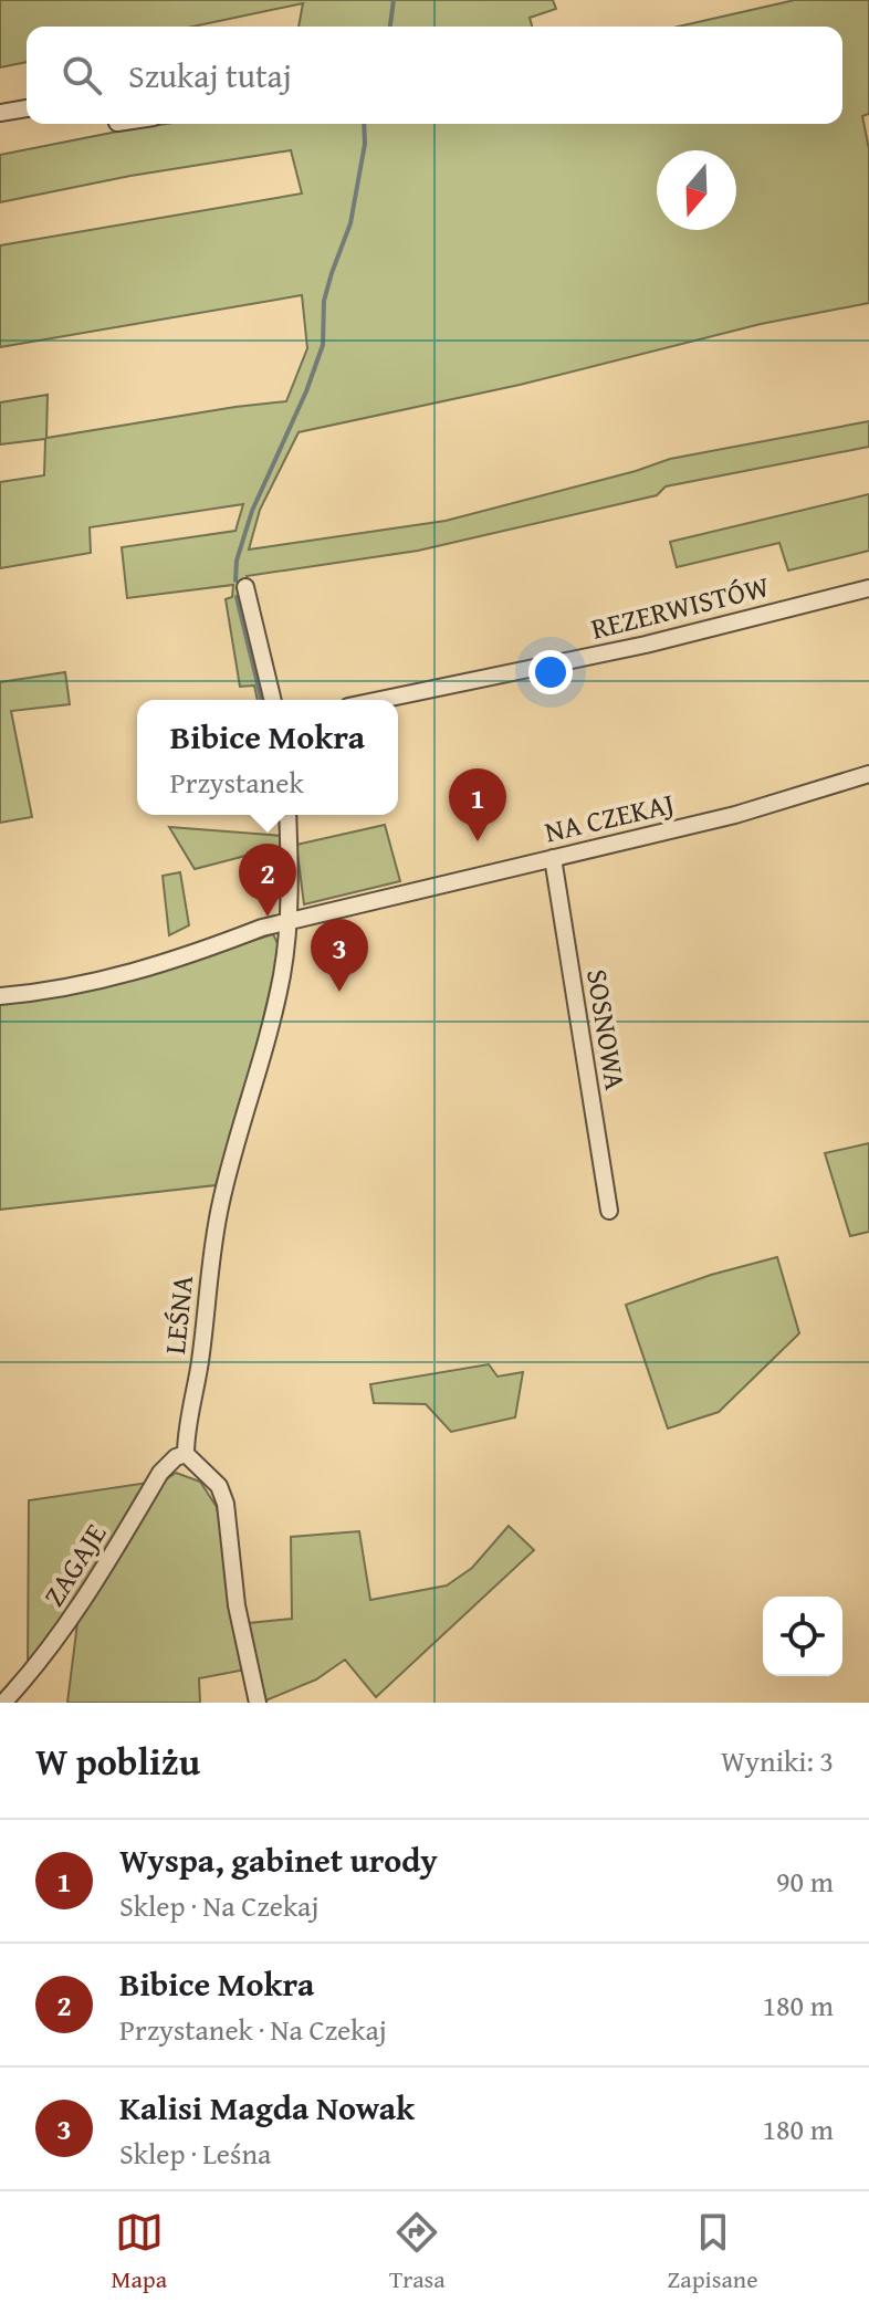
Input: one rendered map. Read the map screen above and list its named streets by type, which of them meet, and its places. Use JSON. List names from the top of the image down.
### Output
{
  "streets": {
    "street": [
      "REZERWISTÓW",
      "NA CZEKAJ",
      "SOSNOWA",
      "LEŚNA",
      "ZAGAJE"
    ]
  },
  "crossings": [
    ["NA CZEKAJ", "SOSNOWA"],
    ["NA CZEKAJ", "LEŚNA"],
    ["LEŚNA", "ZAGAJE"]
  ],
  "north": "bottom",
  "page": {
    "search": "Szukaj tutaj",
    "popup": ["Bibice Mokra", "Przystanek"],
    "pins": ["1", "2", "3"],
    "heading": ["W pobliżu", "Wyniki: 3"],
    "list": [
      {
        "mark": "1",
        "name": "Wyspa, gabinet urody",
        "note": "Sklep · Na Czekaj",
        "value": "90 m"
      },
      {
        "mark": "2",
        "name": "Bibice Mokra",
        "note": "Przystanek · Na Czekaj",
        "value": "180 m"
      },
      {
        "mark": "3",
        "name": "Kalisi Magda Nowak",
        "note": "Sklep · Leśna",
        "value": "180 m"
      }
    ],
    "nav": ["Mapa", "Trasa", "Zapisane"]
  }
}
